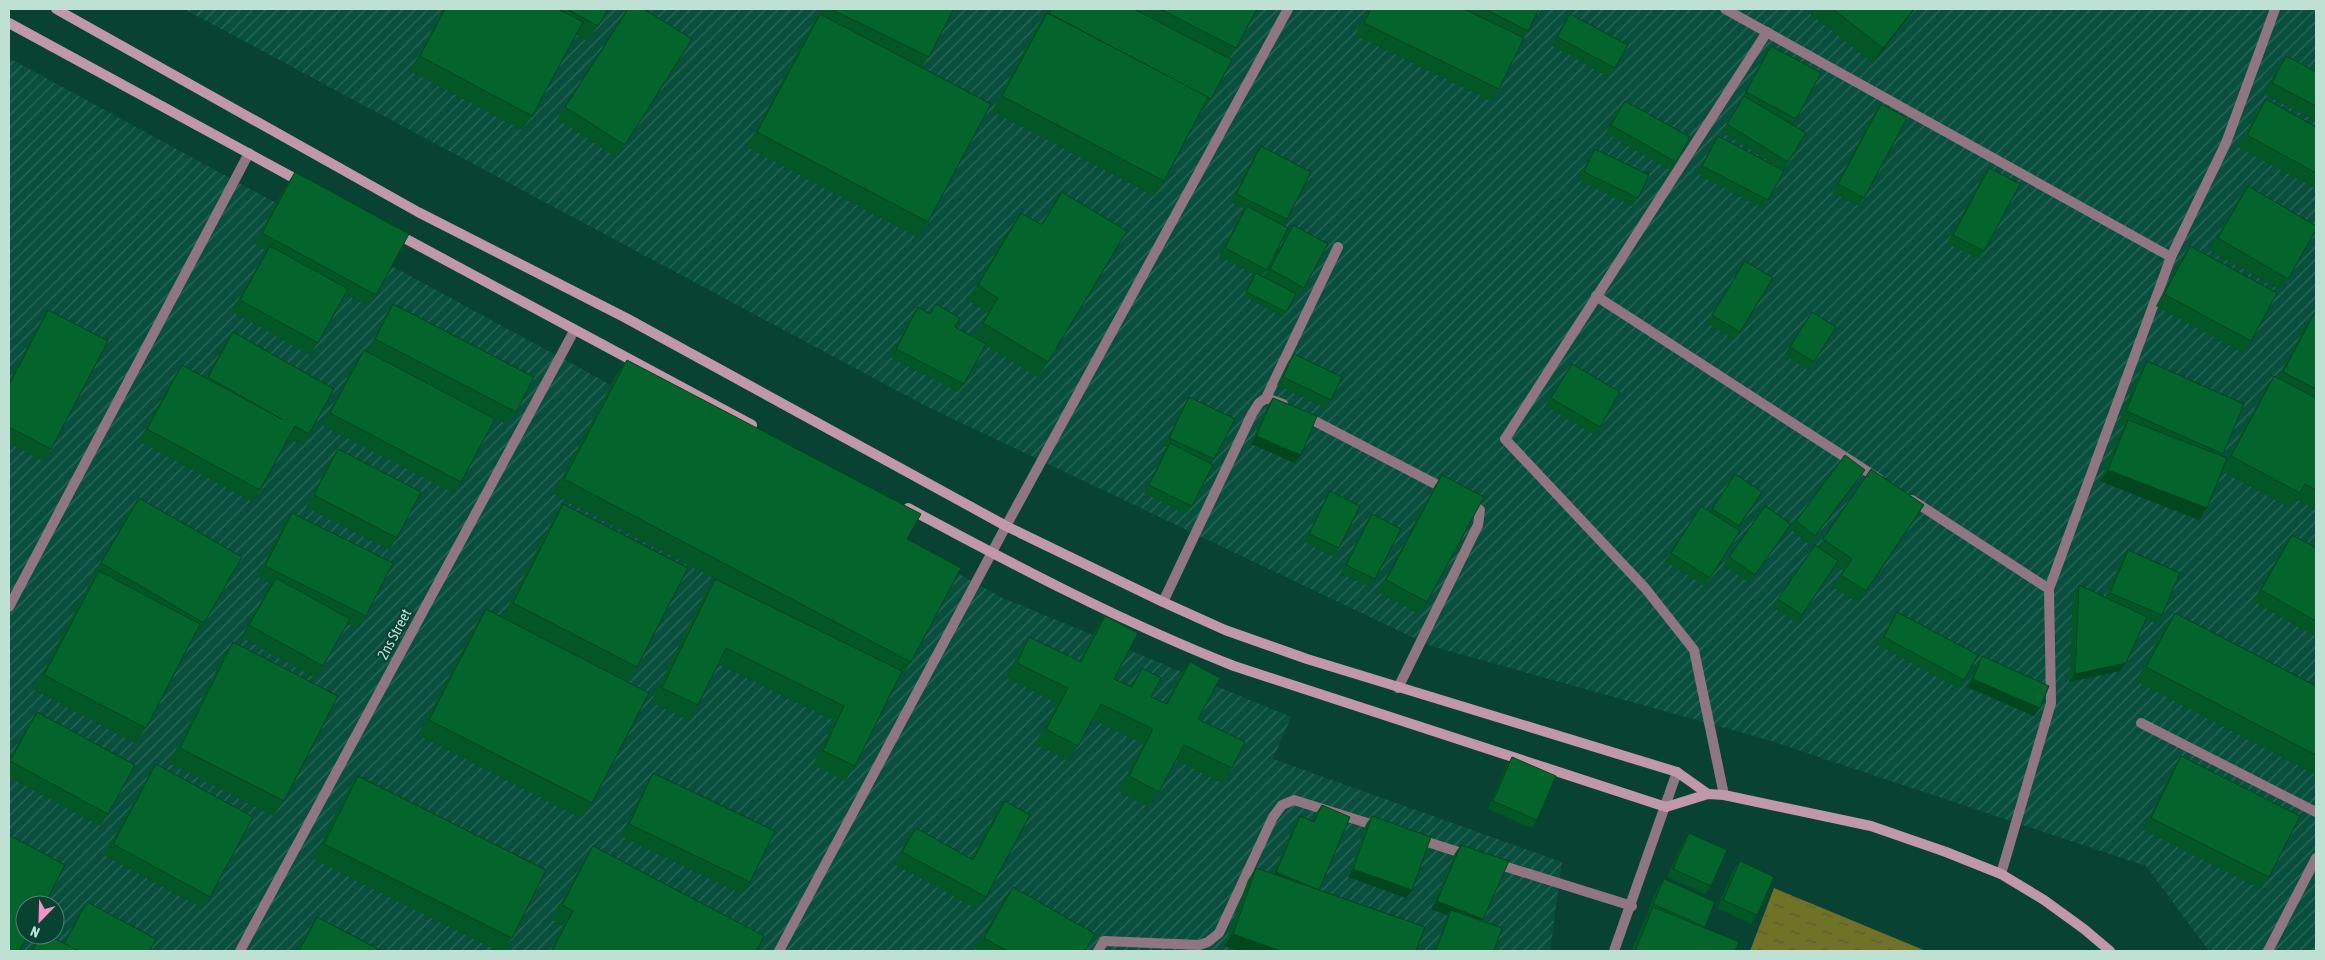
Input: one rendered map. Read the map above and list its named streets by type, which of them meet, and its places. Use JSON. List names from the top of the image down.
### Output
{
  "streets": {
    "street": ["2ns Street"]
  },
  "north": "bottom left"
}
